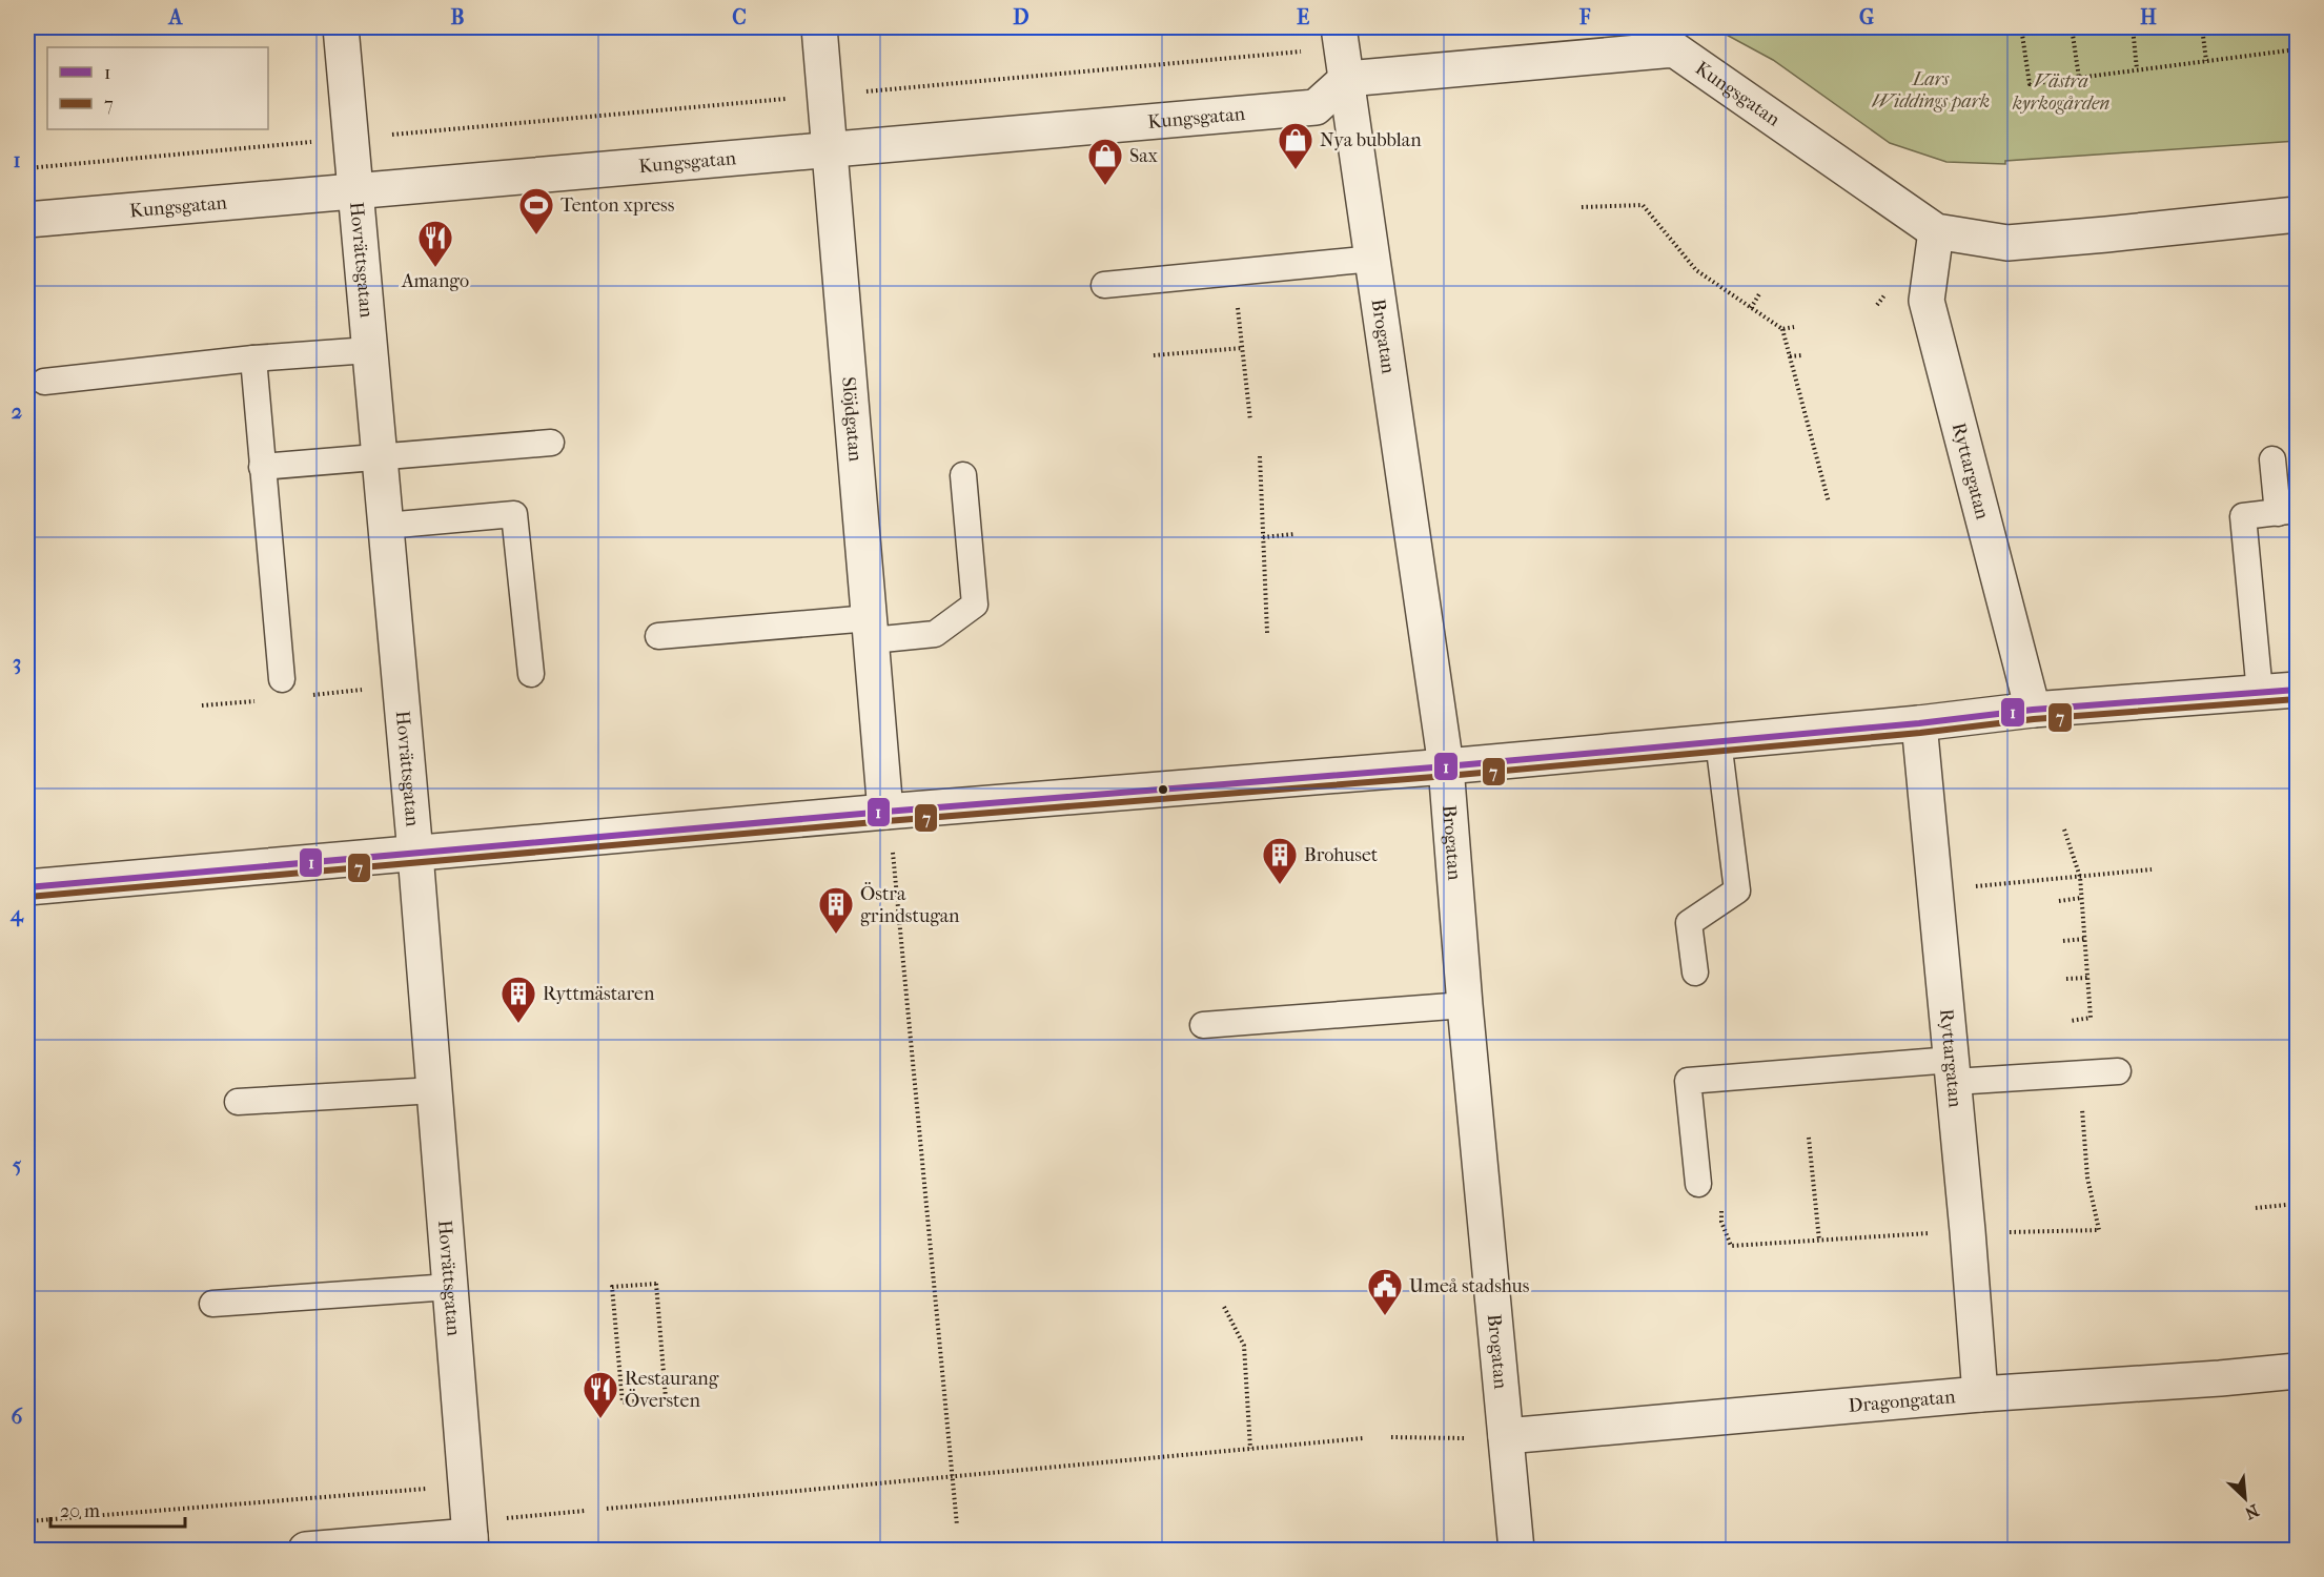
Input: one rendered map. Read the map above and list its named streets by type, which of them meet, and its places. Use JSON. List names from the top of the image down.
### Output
{
  "streets": {
    "street": [
      "Kungsgatan",
      "Hovrättsgatan",
      "Brogatan",
      "Slöjdgatan",
      "Ryttargatan",
      "Dragongatan"
    ]
  },
  "crossings": [
    ["Kungsgatan", "Hovrättsgatan"],
    ["Kungsgatan", "Brogatan"],
    ["Kungsgatan", "Slöjdgatan"],
    ["Kungsgatan", "Ryttargatan"],
    ["Brogatan", "Dragongatan"],
    ["Ryttargatan", "Dragongatan"]
  ],
  "parks": ["Lars Widdings park", "Västra kyrkogården"],
  "places": {
    "shop": ["Nya bubblan", "Sax"],
    "sports": ["Tenton xpress"],
    "restaurant": ["Amango", "Restaurang Översten"],
    "building": ["Brohuset", "Östra grindstugan", "Ryttmästaren"],
    "public building": ["Umeå stadshus"]
  },
  "lines": ["transit line 1", "transit line 7"],
  "legend": ["1", "7"],
  "scale_bar": "20 m",
  "north": "bottom right",
  "grid": {
    "columns": [
      "A",
      "B",
      "C",
      "D",
      "E",
      "F",
      "G",
      "H"
    ],
    "rows": [
      "1",
      "2",
      "3",
      "4",
      "5",
      "6"
    ]
  }
}
